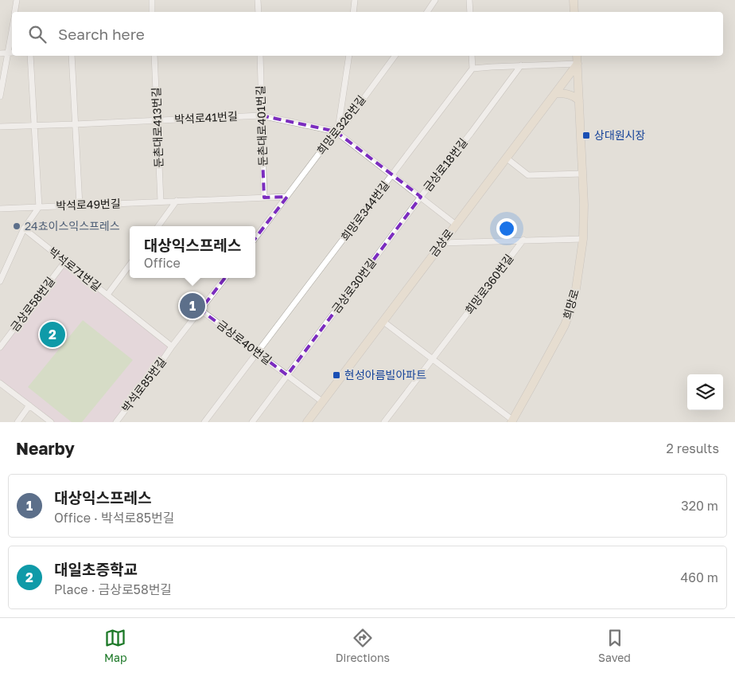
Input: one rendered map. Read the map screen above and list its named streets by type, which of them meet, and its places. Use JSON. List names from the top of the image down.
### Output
{
  "streets": {
    "street": [
      "박석로41번길",
      "희망로326번길",
      "둔촌대로401번길",
      "둔촌대로413번길",
      "금상로18번길",
      "박석로49번길",
      "희망로344번길",
      "금상로",
      "박석로71번길",
      "희망로360번길",
      "금상로30번길",
      "금상로58번길",
      "희망로",
      "금상로40번길",
      "박석로85번길"
    ]
  },
  "crossings": [
    ["박석로41번길", "희망로326번길"],
    ["박석로41번길", "둔촌대로401번길"],
    ["박석로41번길", "둔촌대로413번길"],
    ["박석로41번길", "금상로18번길"],
    ["희망로326번길", "금상로18번길"],
    ["희망로326번길", "박석로49번길"],
    ["둔촌대로401번길", "박석로49번길"],
    ["둔촌대로413번길", "박석로49번길"],
    ["금상로18번길", "희망로344번길"],
    ["금상로18번길", "금상로"],
    ["금상로18번길", "금상로30번길"],
    ["희망로344번길", "금상로40번길"],
    ["금상로", "희망로360번길"],
    ["금상로", "희망로"],
    ["금상로", "금상로40번길"],
    ["박석로71번길", "금상로58번길"],
    ["박석로71번길", "박석로85번길"],
    ["희망로360번길", "희망로"],
    ["금상로30번길", "금상로40번길"],
    ["금상로40번길", "박석로85번길"]
  ],
  "places": {
    "transit": ["상대원시장", "현성아름빌아파트"],
    "other": ["24쵸이스익스프레스"]
  },
  "page": {
    "search": "Search here",
    "popup": ["대상익스프레스", "Office"],
    "pins": ["1", "2"],
    "heading": ["Nearby", "2 results"],
    "list": [
      {
        "mark": "1",
        "name": "대상익스프레스",
        "note": "Office · 박석로85번길",
        "value": "320 m"
      },
      {
        "mark": "2",
        "name": "대일초증학교",
        "note": "Place · 금상로58번길",
        "value": "460 m"
      }
    ],
    "nav": ["Map", "Directions", "Saved"]
  }
}
